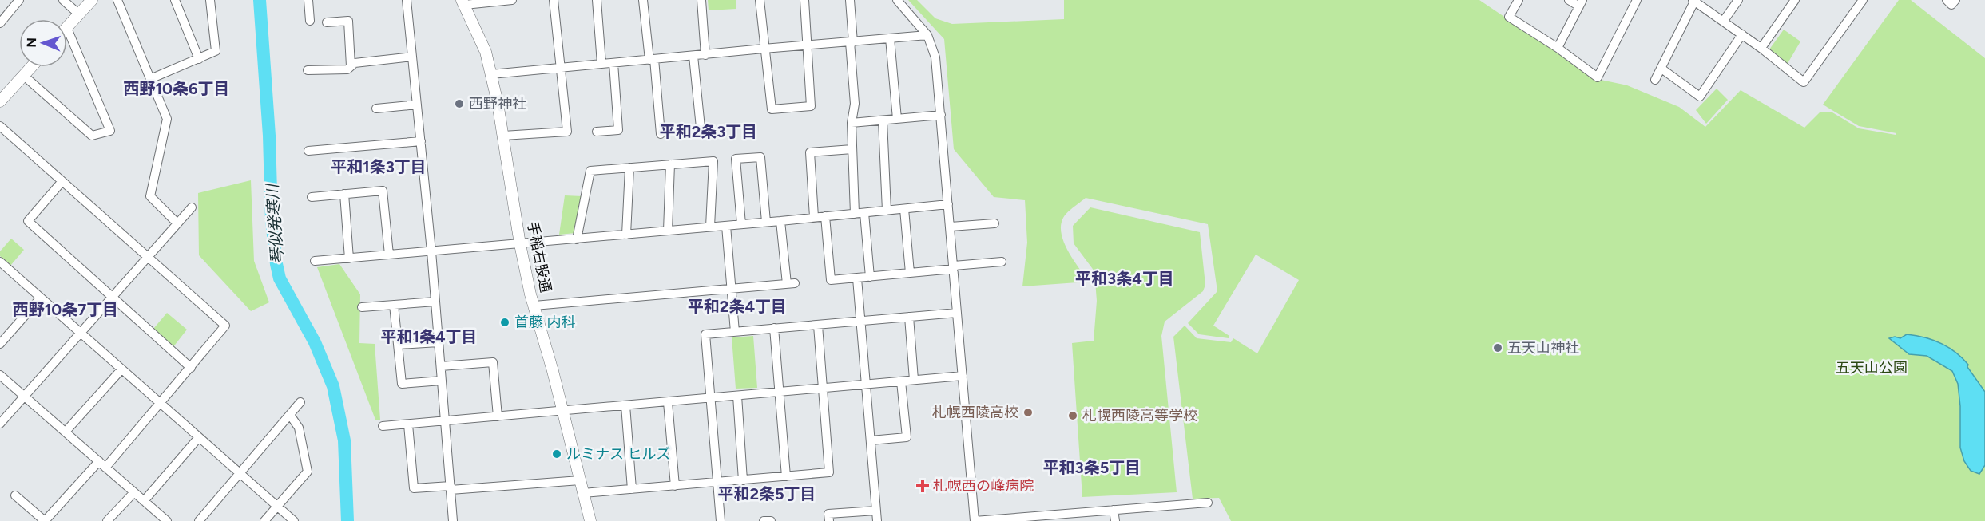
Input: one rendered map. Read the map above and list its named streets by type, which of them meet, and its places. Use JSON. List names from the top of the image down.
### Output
{
  "streets": {
    "street": ["手稲右股通"]
  },
  "districts": [
    "西野10条6丁目",
    "平和2条3丁目",
    "平和1条3丁目",
    "平和3条4丁目",
    "平和2条4丁目",
    "西野10条7丁目",
    "平和1条4丁目",
    "平和3条5丁目",
    "平和2条5丁目"
  ],
  "water": ["琴似発寒川"],
  "parks": ["五天山公園"],
  "places": {
    "other": [
      "西野神社",
      "首藤 内科",
      "五天山神社",
      "札幌西陵高校",
      "札幌西陵高等学校",
      "ルミナス ヒルズ"
    ],
    "health": ["札幌西の峰病院"]
  },
  "north": "left"
}
